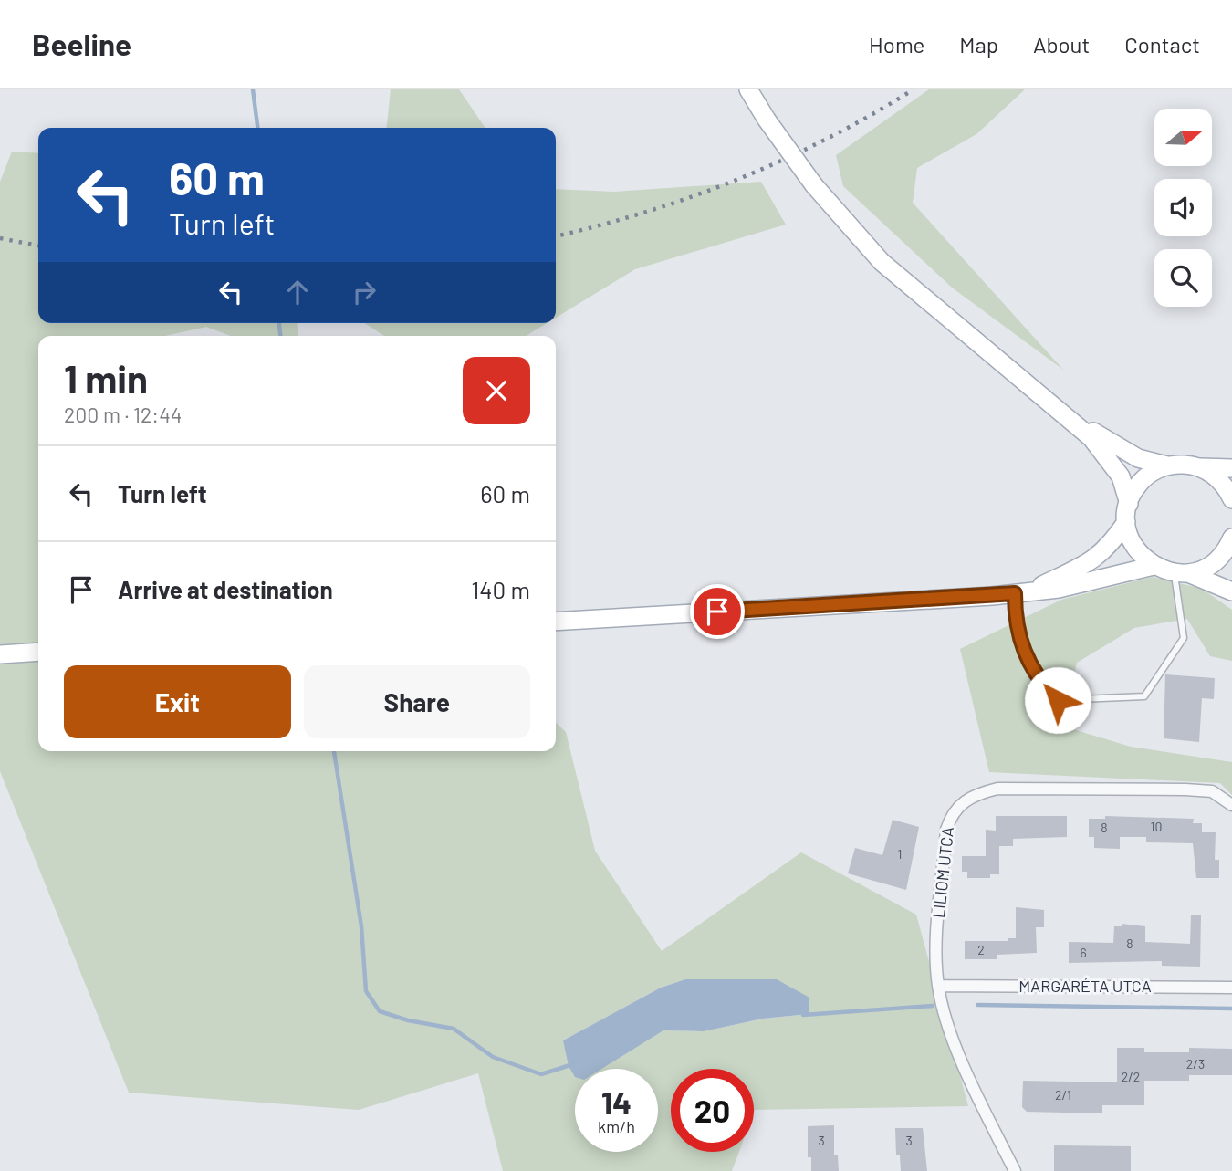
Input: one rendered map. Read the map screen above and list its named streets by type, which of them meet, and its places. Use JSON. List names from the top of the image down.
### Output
{
  "streets": {
    "street": ["LILIOM UTCA", "MARGARÉTA UTCA"]
  },
  "crossings": [
    ["LILIOM UTCA", "MARGARÉTA UTCA"]
  ],
  "house_numbers": [
    "10",
    "8",
    "1",
    "8",
    "2",
    "6",
    "2/3",
    "2/2",
    "2/1",
    "3",
    "3"
  ],
  "north": "right",
  "page": {
    "header": "Beeline",
    "nav": [
      "Home",
      "Map",
      "About",
      "Contact"
    ],
    "turn": ["60 m", "Turn left"],
    "heading": ["1 min", "200 m · 12:44"],
    "list": [
      {
        "name": "Turn left",
        "value": "60 m"
      },
      {
        "name": "Arrive at destination",
        "value": "140 m"
      }
    ],
    "buttons": ["Exit", "Share"],
    "speed": "14 km/h",
    "limit": "20"
  }
}
